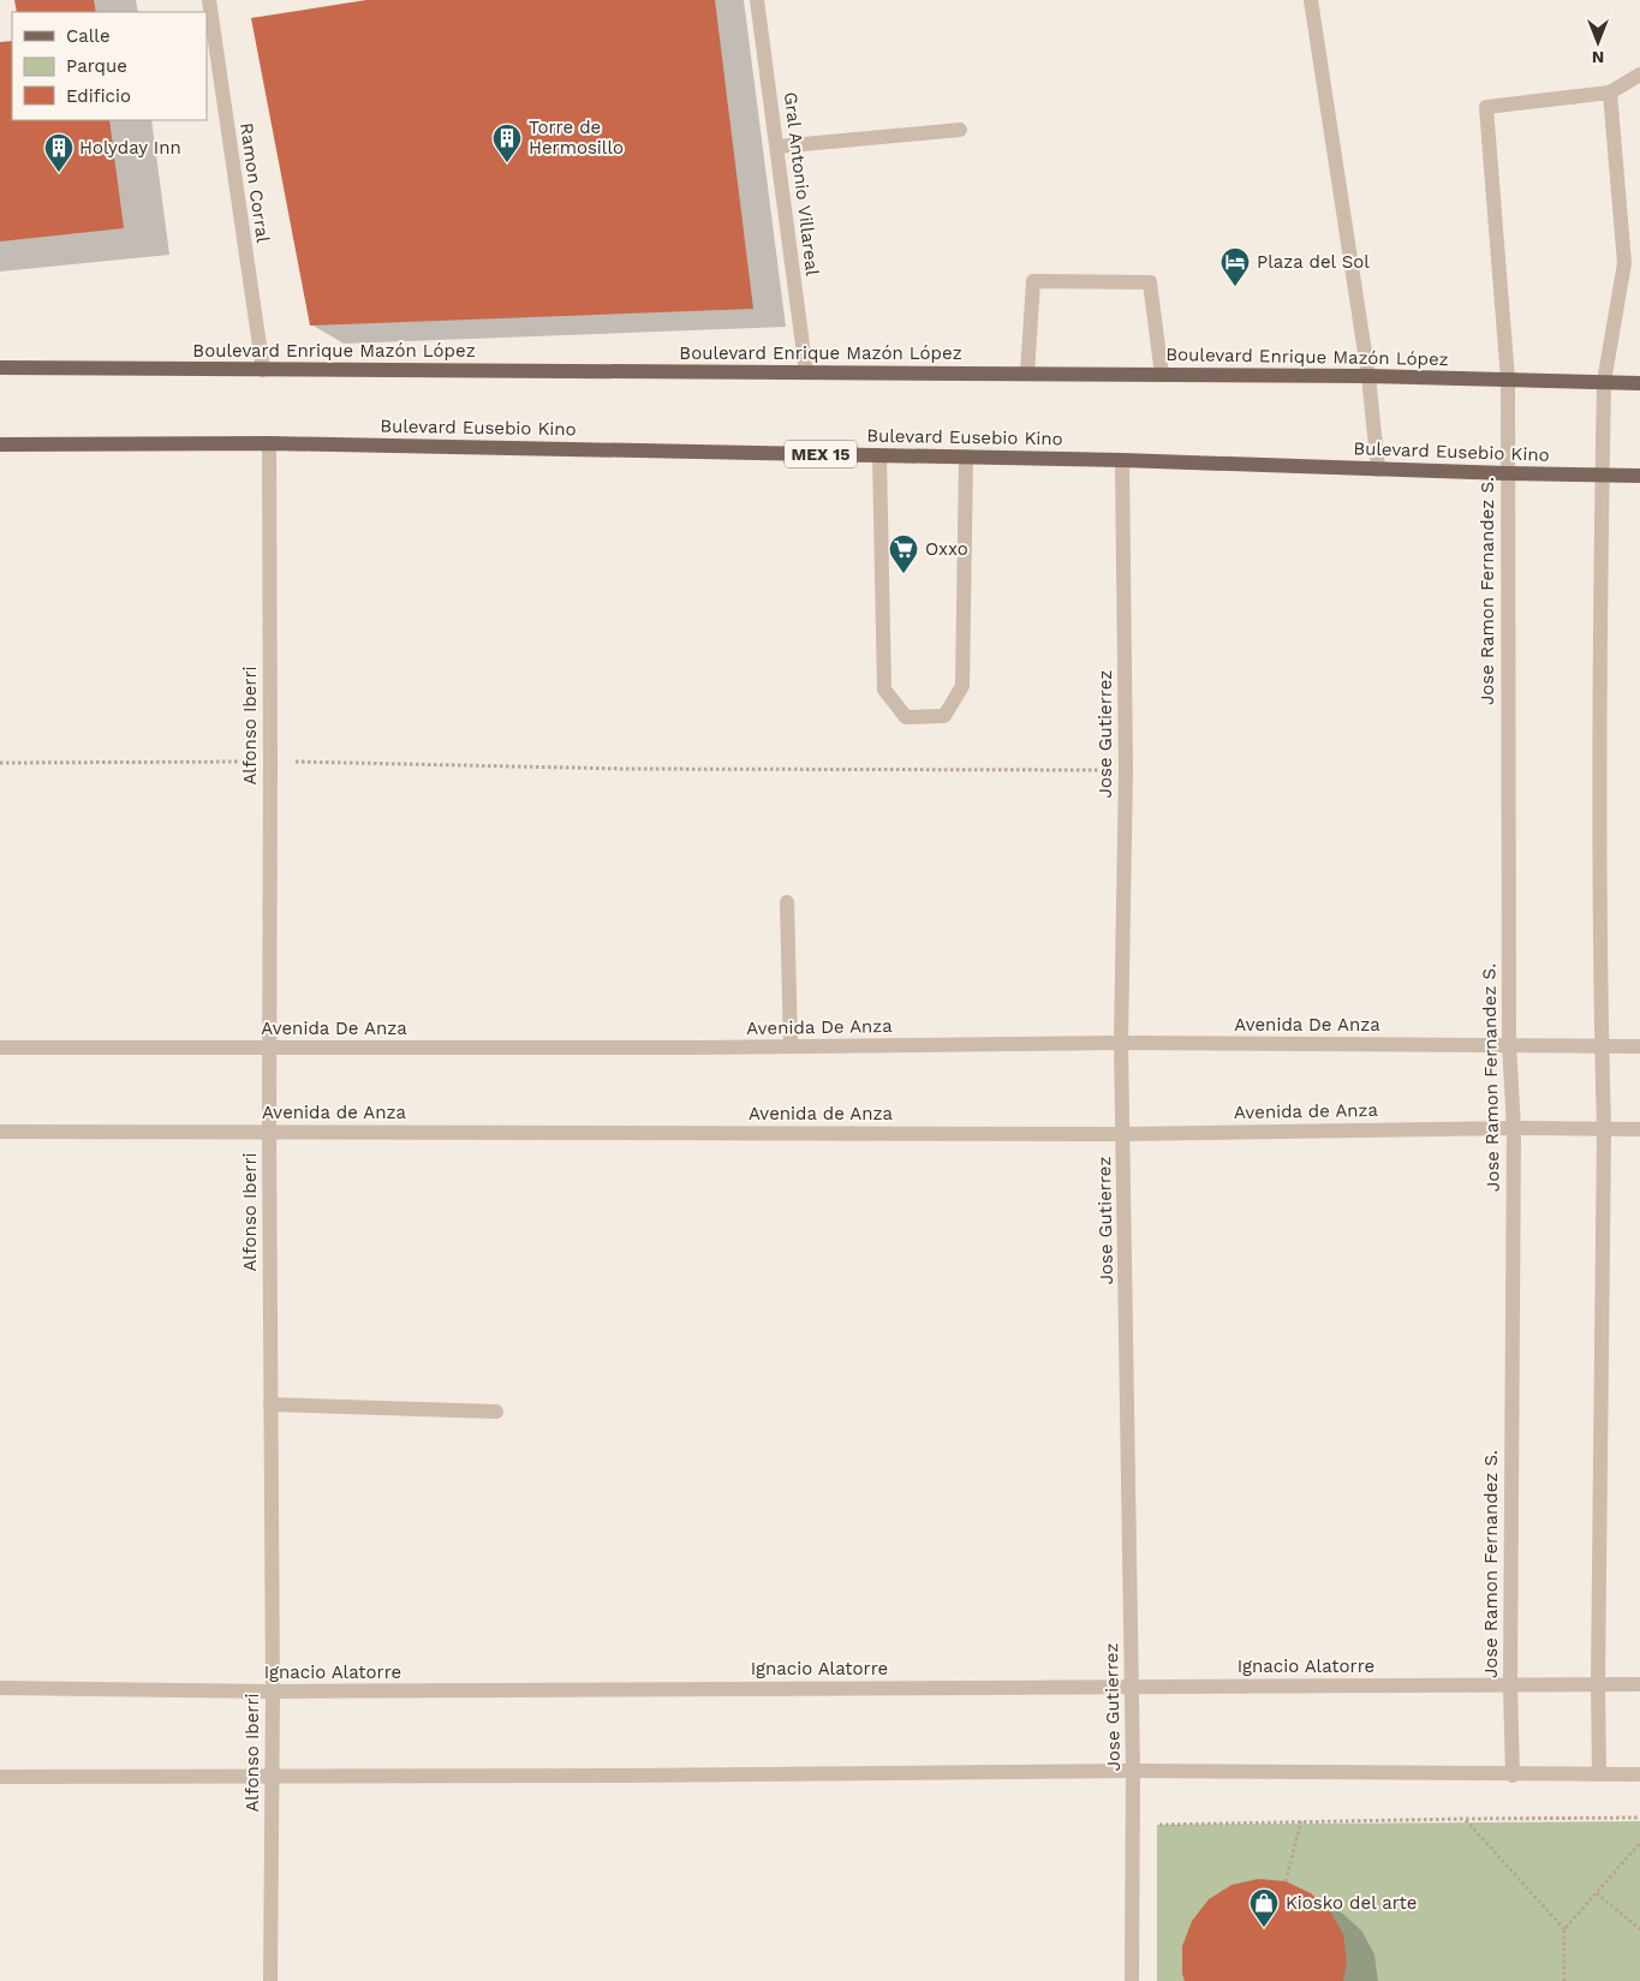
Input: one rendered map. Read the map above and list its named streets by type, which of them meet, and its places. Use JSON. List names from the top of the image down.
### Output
{
  "streets": {
    "main road": ["Boulevard Enrique Mazón López", "Bulevard Eusebio Kino", "MEX 15"],
    "street": [
      "Ramon Corral",
      "Gral Antonio Villareal",
      "Jose Ramon Fernandez S.",
      "Alfonso Iberri",
      "Jose Gutierrez",
      "Avenida De Anza",
      "Avenida de Anza",
      "Ignacio Alatorre"
    ]
  },
  "crossings": [
    ["Ramon Corral", "Boulevard Enrique Mazón López"],
    ["Gral Antonio Villareal", "Boulevard Enrique Mazón López"],
    ["Boulevard Enrique Mazón López", "Jose Ramon Fernandez S."],
    ["Bulevard Eusebio Kino", "Jose Ramon Fernandez S."],
    ["Bulevard Eusebio Kino", "Alfonso Iberri"],
    ["Bulevard Eusebio Kino", "Jose Gutierrez"],
    ["Jose Ramon Fernandez S.", "Avenida De Anza"],
    ["Jose Ramon Fernandez S.", "Avenida de Anza"],
    ["Jose Ramon Fernandez S.", "Ignacio Alatorre"],
    ["Alfonso Iberri", "Avenida De Anza"],
    ["Alfonso Iberri", "Avenida de Anza"],
    ["Alfonso Iberri", "Ignacio Alatorre"],
    ["Jose Gutierrez", "Avenida De Anza"],
    ["Jose Gutierrez", "Avenida de Anza"],
    ["Jose Gutierrez", "Ignacio Alatorre"]
  ],
  "places": {
    "building": ["Torre de Hermosillo", "Holyday Inn"],
    "hotel": ["Plaza del Sol"],
    "supermarket": ["Oxxo"],
    "shop": ["Kiosko del arte"]
  },
  "legend": ["Calle", "Parque", "Edificio"],
  "north": "bottom"
}
